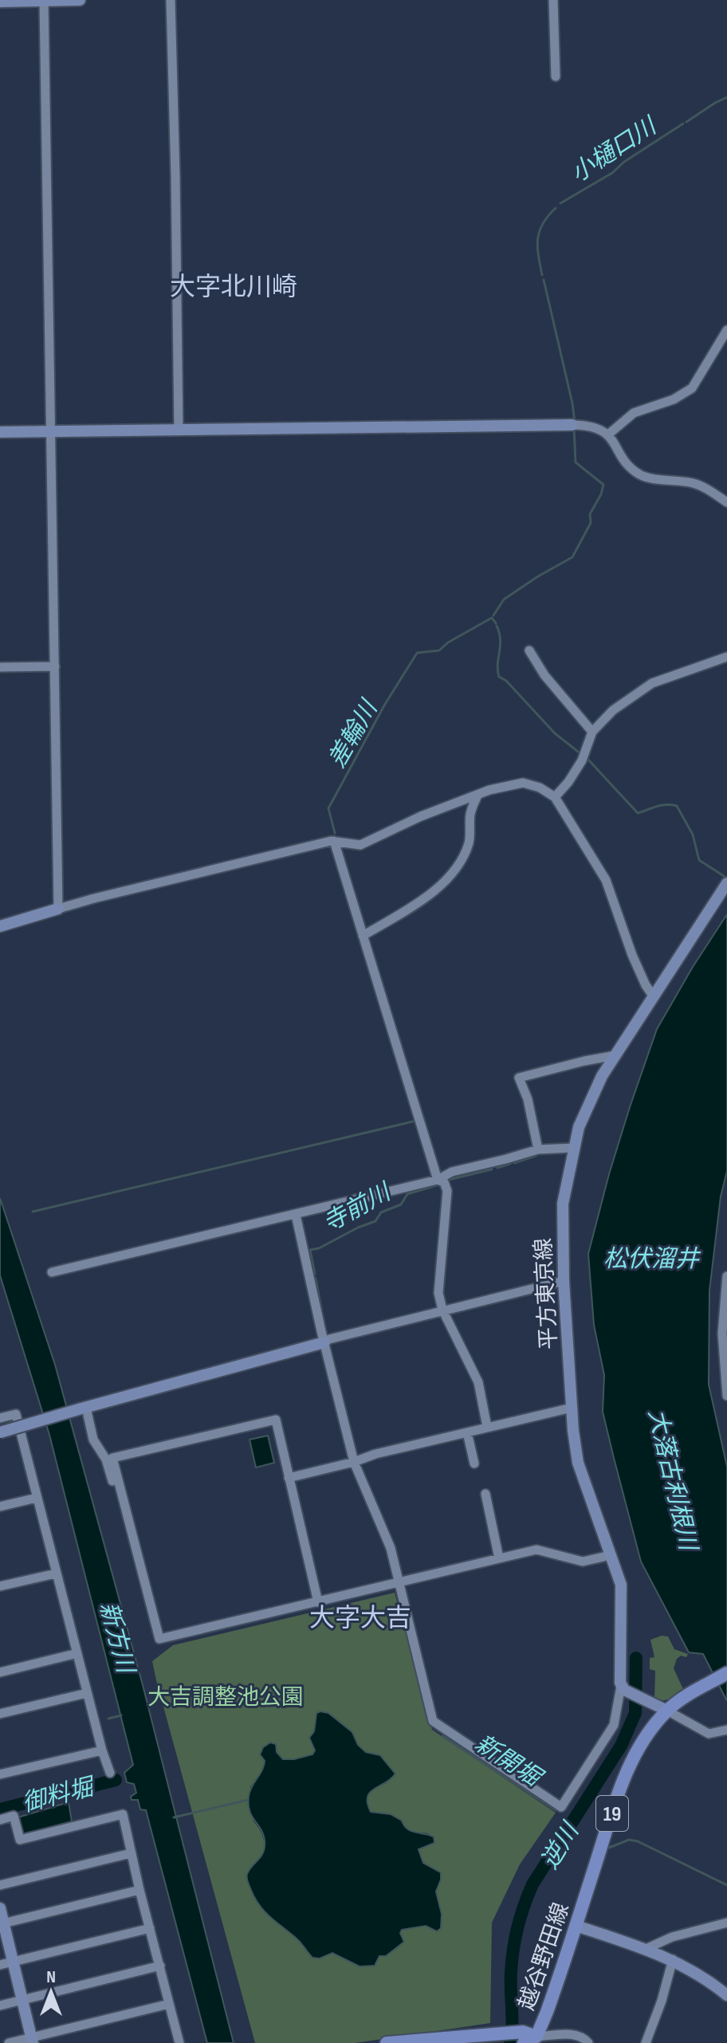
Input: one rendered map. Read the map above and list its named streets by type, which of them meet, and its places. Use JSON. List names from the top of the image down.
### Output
{
  "streets": {
    "main road": ["19", "越谷野田線"],
    "street": ["平方東京線"]
  },
  "districts": ["大字北川崎", "大字大吉"],
  "water": [
    "小樋口川",
    "差輪川",
    "寺前川",
    "松伏溜井",
    "大落古利根川",
    "新方川",
    "新開堀",
    "御料堀",
    "逆川"
  ],
  "parks": ["大吉調整池公園"],
  "north": "top"
}
